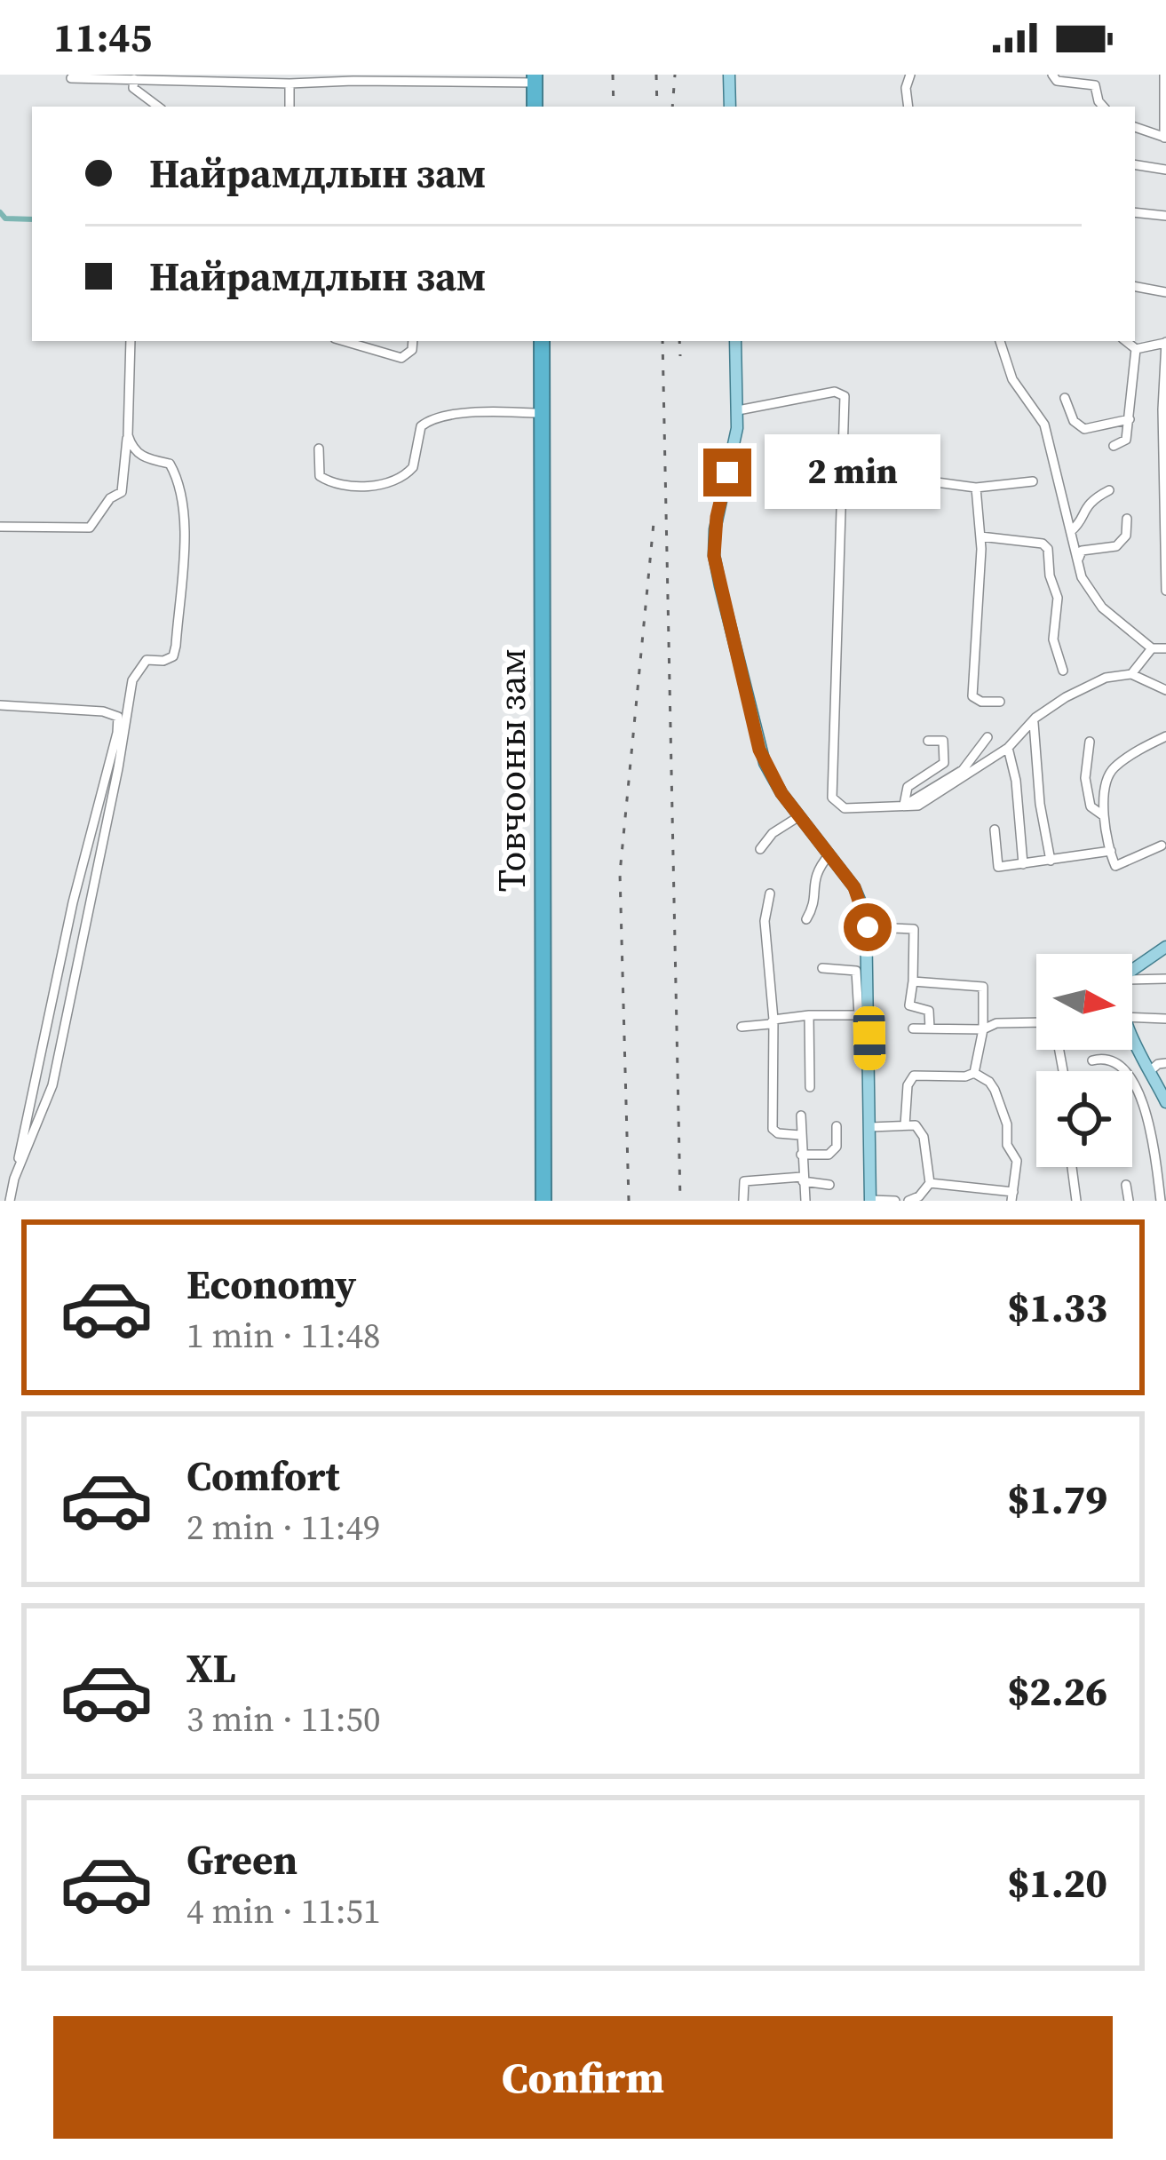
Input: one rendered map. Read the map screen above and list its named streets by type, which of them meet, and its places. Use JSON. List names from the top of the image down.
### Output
{
  "streets": {
    "highway": ["Товчооны зам"]
  },
  "north": "right",
  "page": {
    "status": "11:45",
    "banner": ["Найрамдлын зам", "Найрамдлын зам"],
    "bubble": "2 min",
    "list": [
      {
        "name": "Economy",
        "note": "1 min · 11:48",
        "value": "$1.33"
      },
      {
        "name": "Comfort",
        "note": "2 min · 11:49",
        "value": "$1.79"
      },
      {
        "name": "XL",
        "note": "3 min · 11:50",
        "value": "$2.26"
      },
      {
        "name": "Green",
        "note": "4 min · 11:51",
        "value": "$1.20"
      }
    ],
    "buttons": "Confirm"
  }
}
